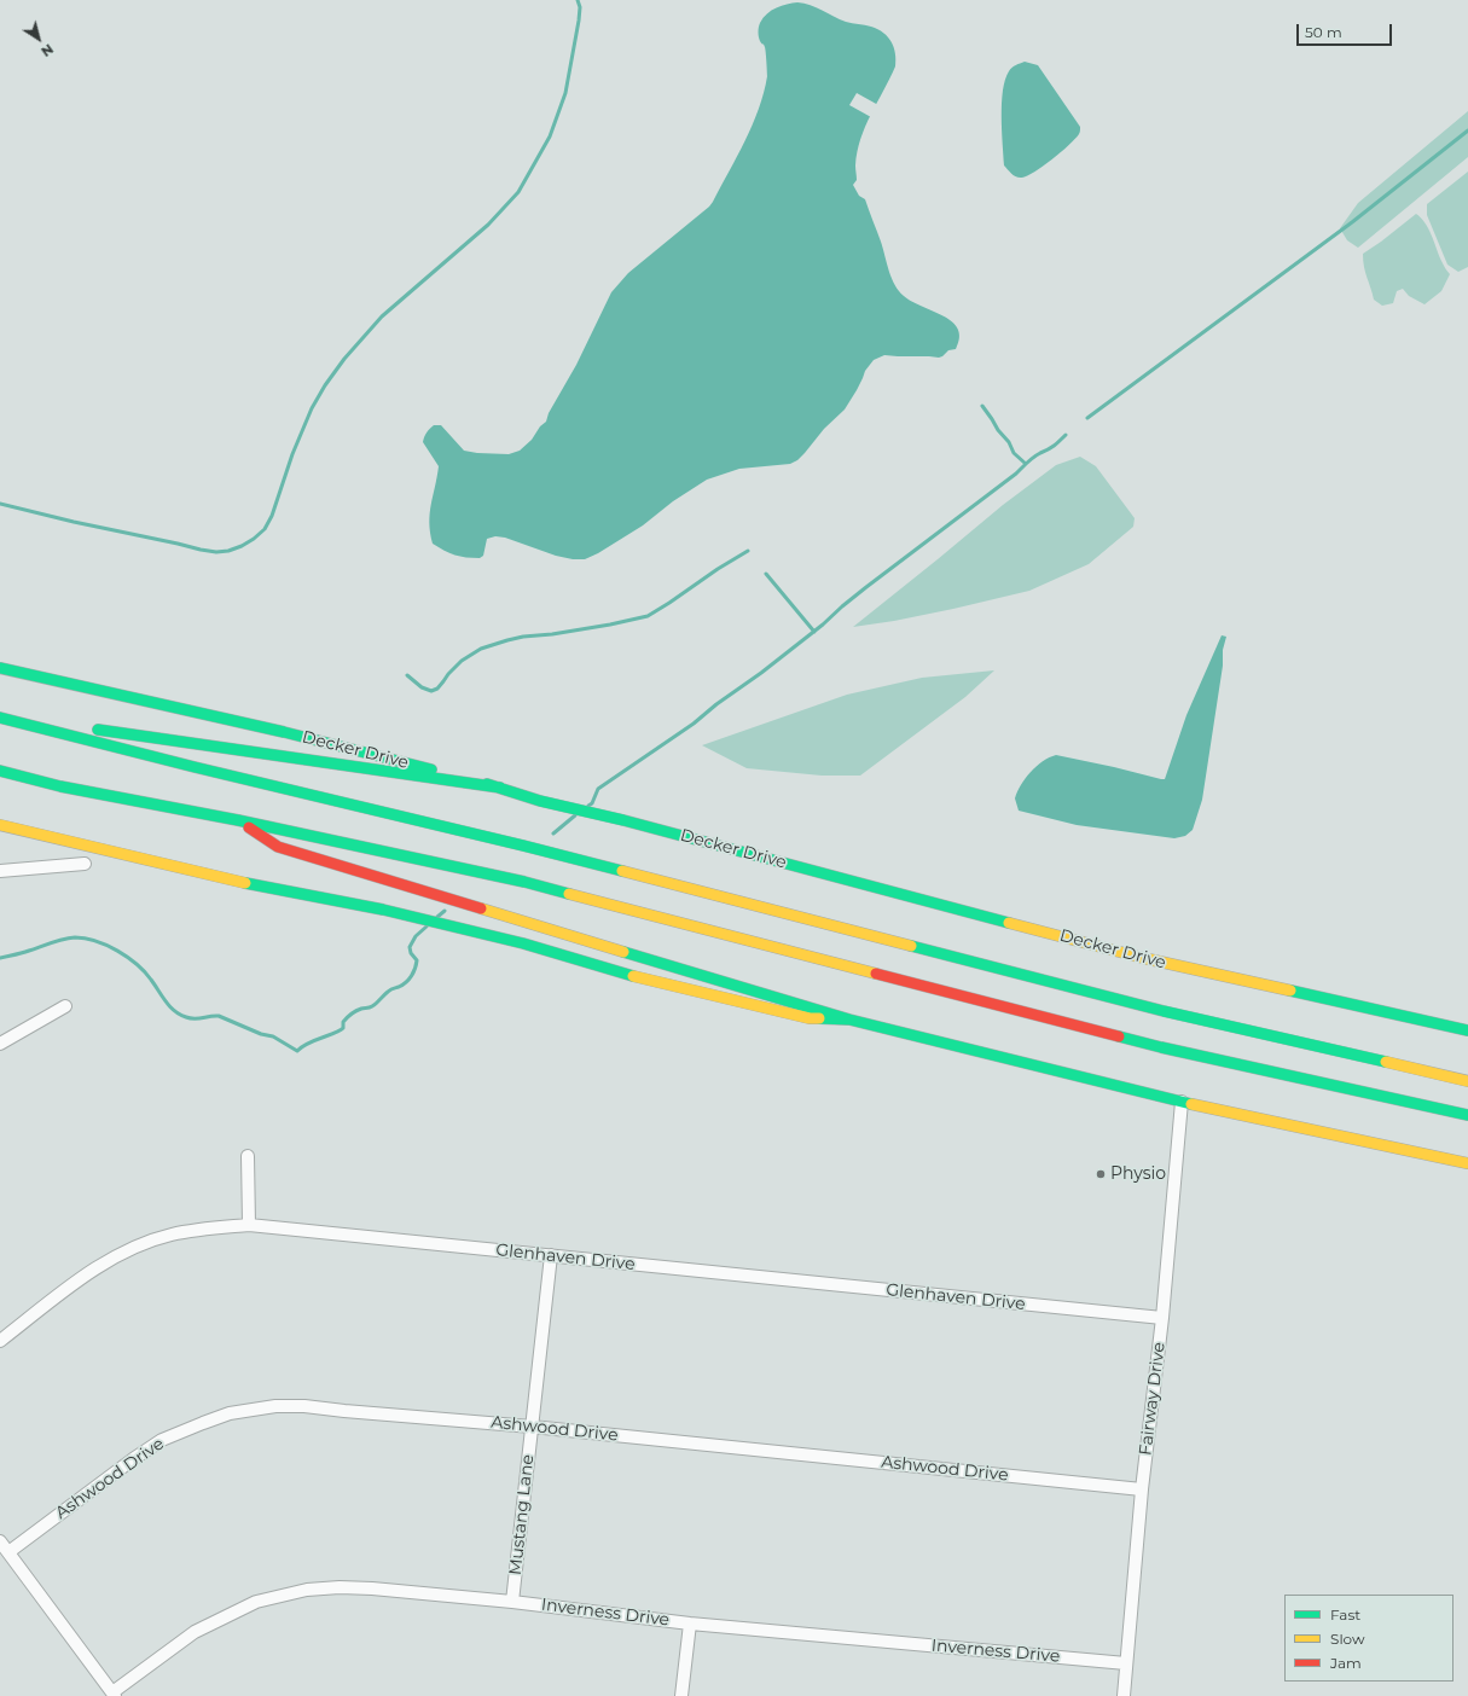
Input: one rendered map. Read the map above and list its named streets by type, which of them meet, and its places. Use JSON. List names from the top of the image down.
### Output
{
  "streets": {
    "main road": ["Decker Drive"],
    "street": [
      "Glenhaven Drive",
      "Fairway Drive",
      "Ashwood Drive",
      "Mustang Lane",
      "Inverness Drive"
    ]
  },
  "crossings": [
    ["Glenhaven Drive", "Fairway Drive"],
    ["Glenhaven Drive", "Mustang Lane"],
    ["Fairway Drive", "Ashwood Drive"],
    ["Fairway Drive", "Inverness Drive"],
    ["Ashwood Drive", "Mustang Lane"],
    ["Mustang Lane", "Inverness Drive"]
  ],
  "places": ["Physio"],
  "legend": ["Fast", "Slow", "Jam"],
  "scale_bar": "50 m",
  "north": "bottom right"
}
